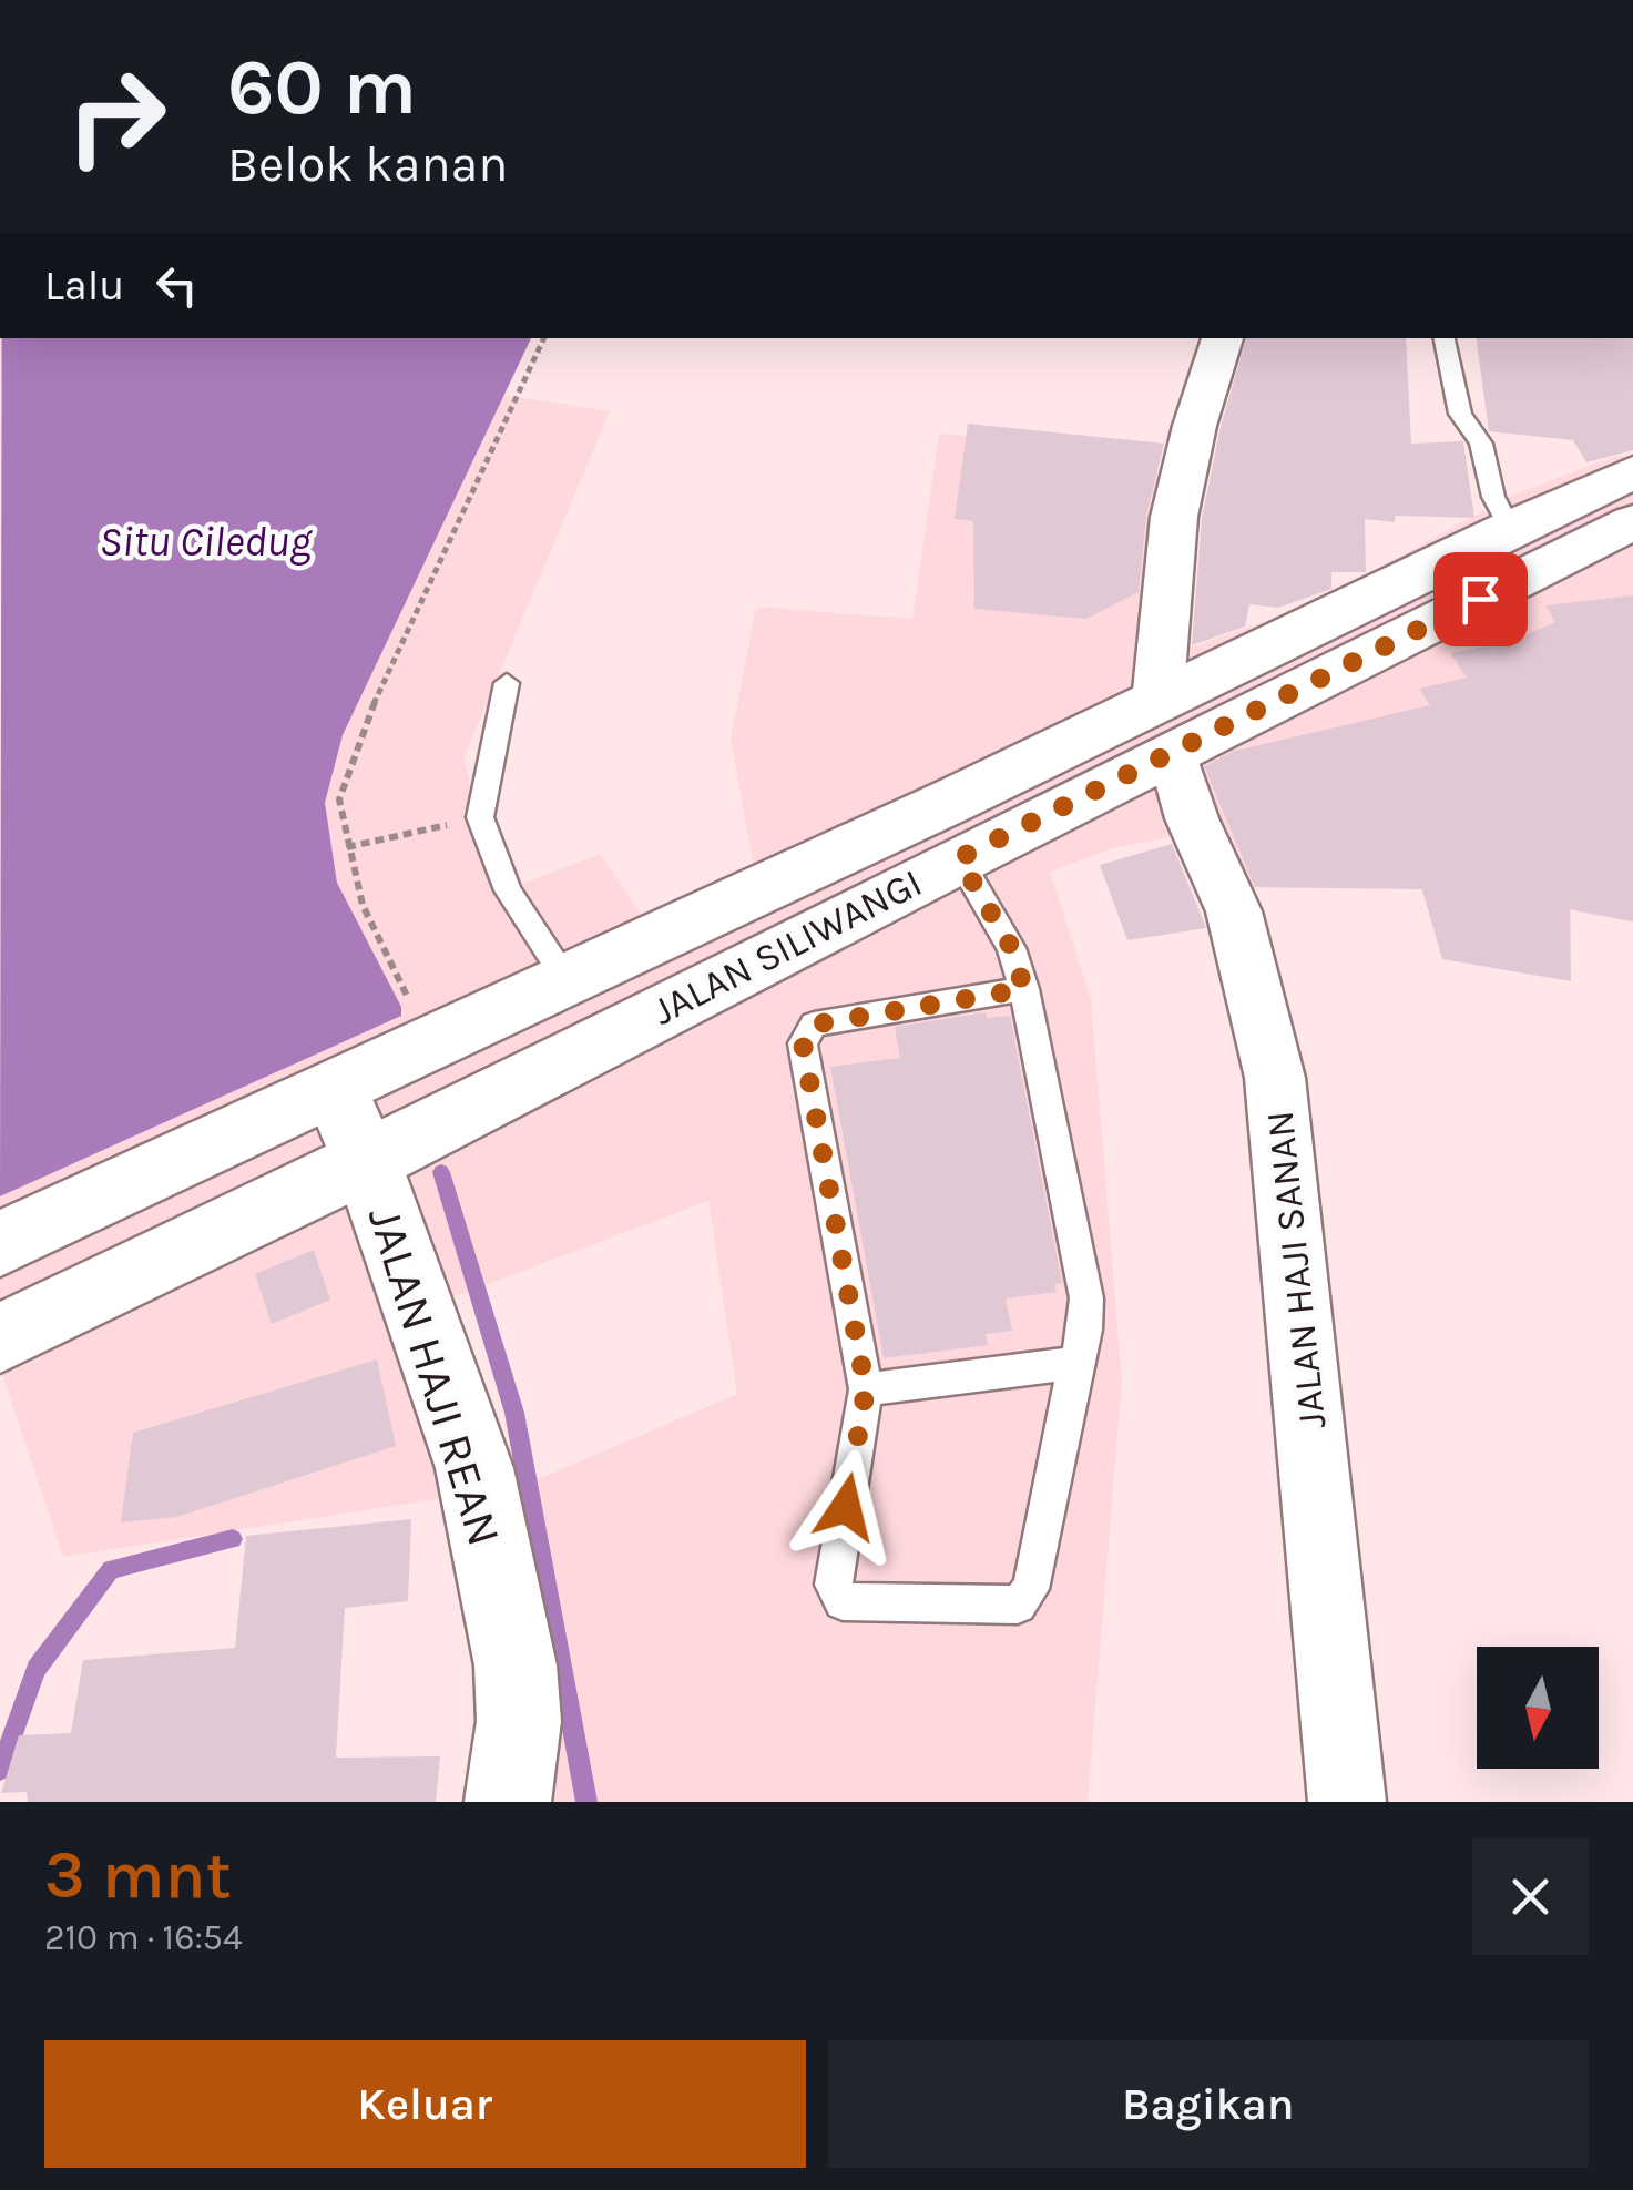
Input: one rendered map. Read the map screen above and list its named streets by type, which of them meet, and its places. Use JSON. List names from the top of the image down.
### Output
{
  "streets": {
    "main road": ["JALAN SILIWANGI", "JALAN HAJI REAN"],
    "street": ["JALAN HAJI SANAN"]
  },
  "crossings": [
    ["JALAN SILIWANGI", "JALAN HAJI SANAN"],
    ["JALAN SILIWANGI", "JALAN HAJI REAN"]
  ],
  "water": ["Situ Ciledug"],
  "north": "bottom",
  "page": {
    "turn": ["60 m", "Belok kanan"],
    "then": "Lalu",
    "heading": ["3 mnt", "210 m · 16:54"],
    "buttons": ["Keluar", "Bagikan"]
  }
}
